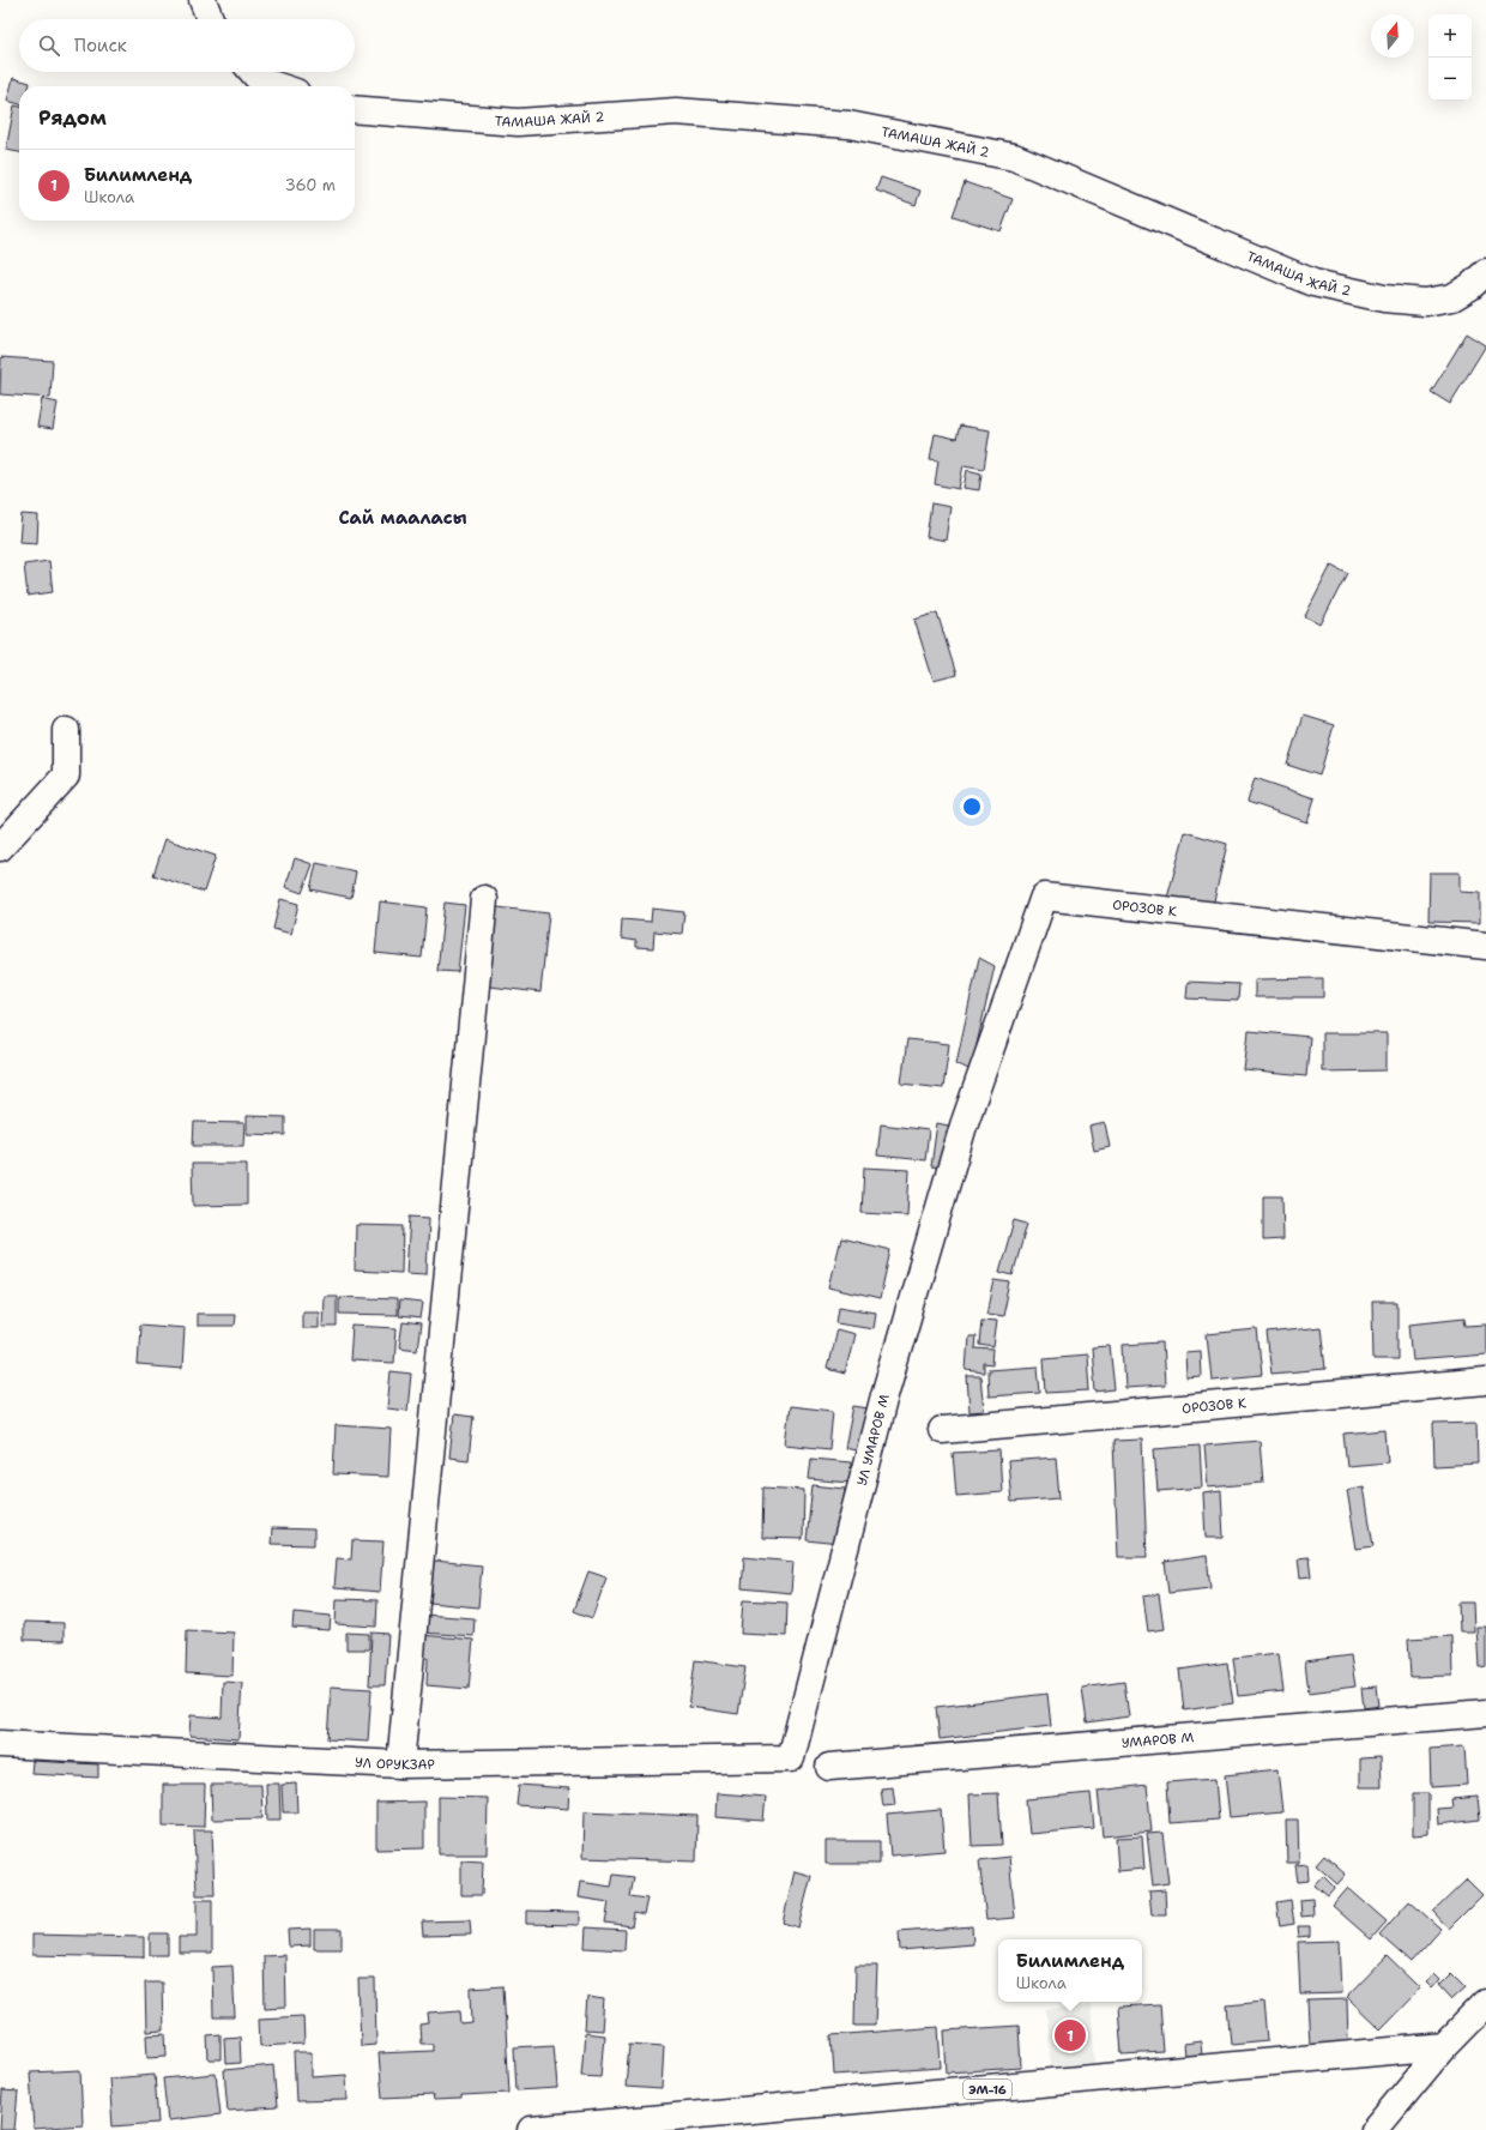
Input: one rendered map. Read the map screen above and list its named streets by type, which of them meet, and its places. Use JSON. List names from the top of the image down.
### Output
{
  "streets": {
    "main road": [
      "ТАМАША ЖАЙ 2",
      "ОРОЗОВ К",
      "УЛ УМАРОВ М",
      "УМАРОВ М",
      "УЛ ОРУКЗАР",
      "ЭМ-16"
    ]
  },
  "crossings": [
    ["ОРОЗОВ К", "УЛ УМАРОВ М"],
    ["УЛ УМАРОВ М", "УЛ ОРУКЗАР"]
  ],
  "districts": ["Сай мааласы"],
  "north": "top",
  "page": {
    "map_buttons": ["+", "−"],
    "search": "Поиск",
    "heading": "Рядом",
    "list": [
      {
        "mark": "1",
        "name": "Билимленд",
        "note": "Школа",
        "value": "360 m"
      }
    ],
    "popup": ["Билимленд", "Школа"],
    "pins": "1"
  }
}
